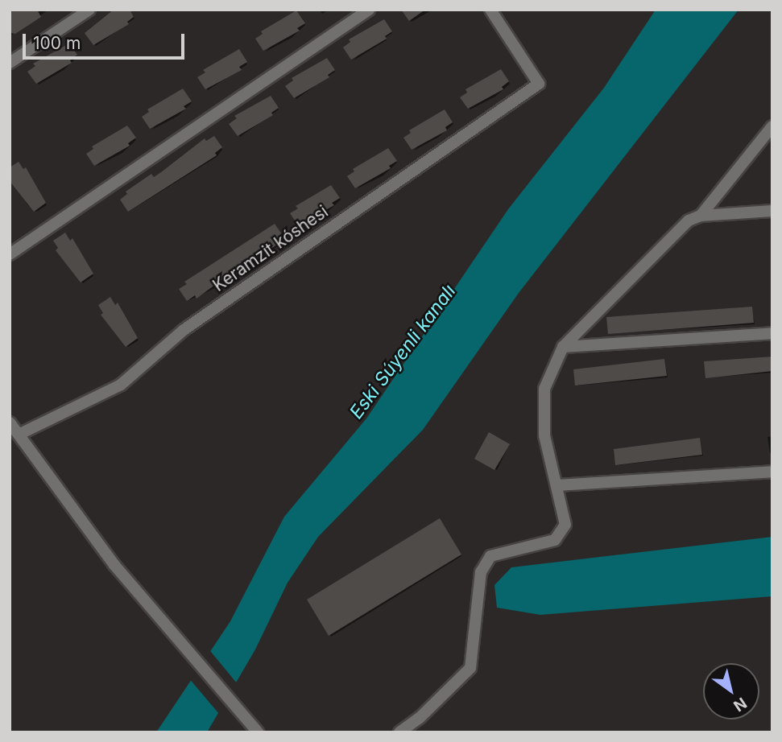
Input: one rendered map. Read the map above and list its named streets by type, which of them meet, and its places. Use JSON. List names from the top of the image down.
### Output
{
  "streets": {
    "street": ["Keramzit kóshesi"]
  },
  "water": ["Eski Súyenli kanalı"],
  "scale_bar": "100 m",
  "north": "bottom right"
}
